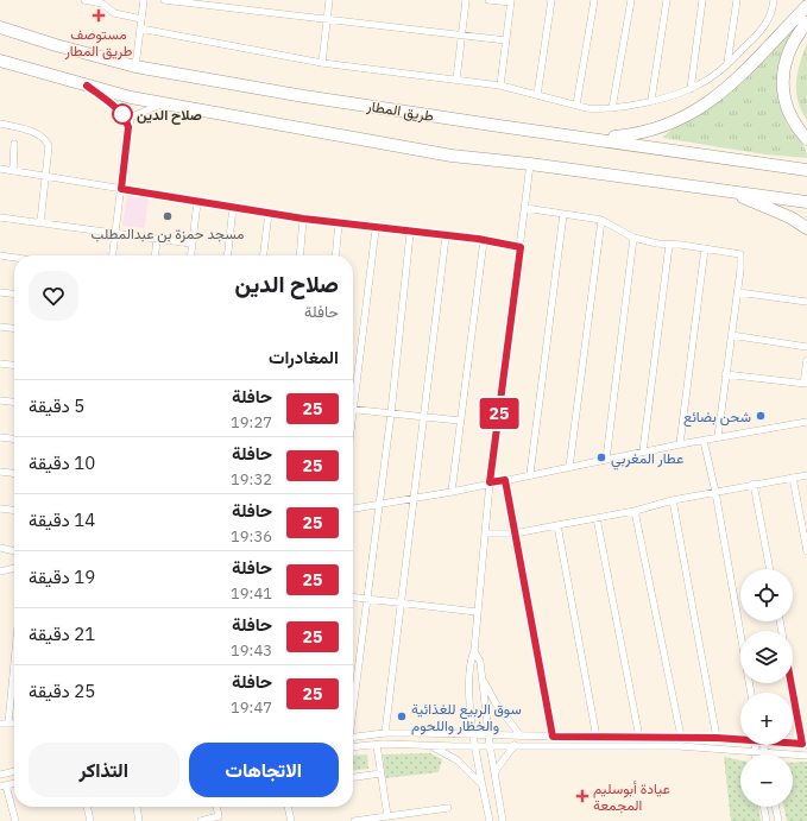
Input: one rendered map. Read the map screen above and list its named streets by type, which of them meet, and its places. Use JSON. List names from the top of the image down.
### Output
{
  "streets": {
    "highway": ["طريق المطار"]
  },
  "places": {
    "health": ["مستوصف طريق المطار", "عيادة أبوسليم المجمعة"],
    "other": [
      "صلاح الدين",
      "مسجد حمزة بن عبدالمطلب",
      "شحن بضائع",
      "عطار المغربي",
      "سوق الربيع للغذائية والخظار واللحوم"
    ]
  },
  "lines": ["bus line 25"],
  "page": {
    "on_map": "25",
    "heading": [
      ["صلاح الدين", "حافلة"],
      "المغادرات"
    ],
    "list": [
      {
        "mark": "25",
        "name": "حافلة",
        "note": "19:27",
        "value": "5 دقيقة"
      },
      {
        "mark": "25",
        "name": "حافلة",
        "note": "19:32",
        "value": "10 دقيقة"
      },
      {
        "mark": "25",
        "name": "حافلة",
        "note": "19:36",
        "value": "14 دقيقة"
      },
      {
        "mark": "25",
        "name": "حافلة",
        "note": "19:41",
        "value": "19 دقيقة"
      },
      {
        "mark": "25",
        "name": "حافلة",
        "note": "19:43",
        "value": "21 دقيقة"
      },
      {
        "mark": "25",
        "name": "حافلة",
        "note": "19:47",
        "value": "25 دقيقة"
      }
    ],
    "map_buttons": ["+", "−"],
    "buttons": ["الاتجاهات", "التذاكر"]
  }
}
